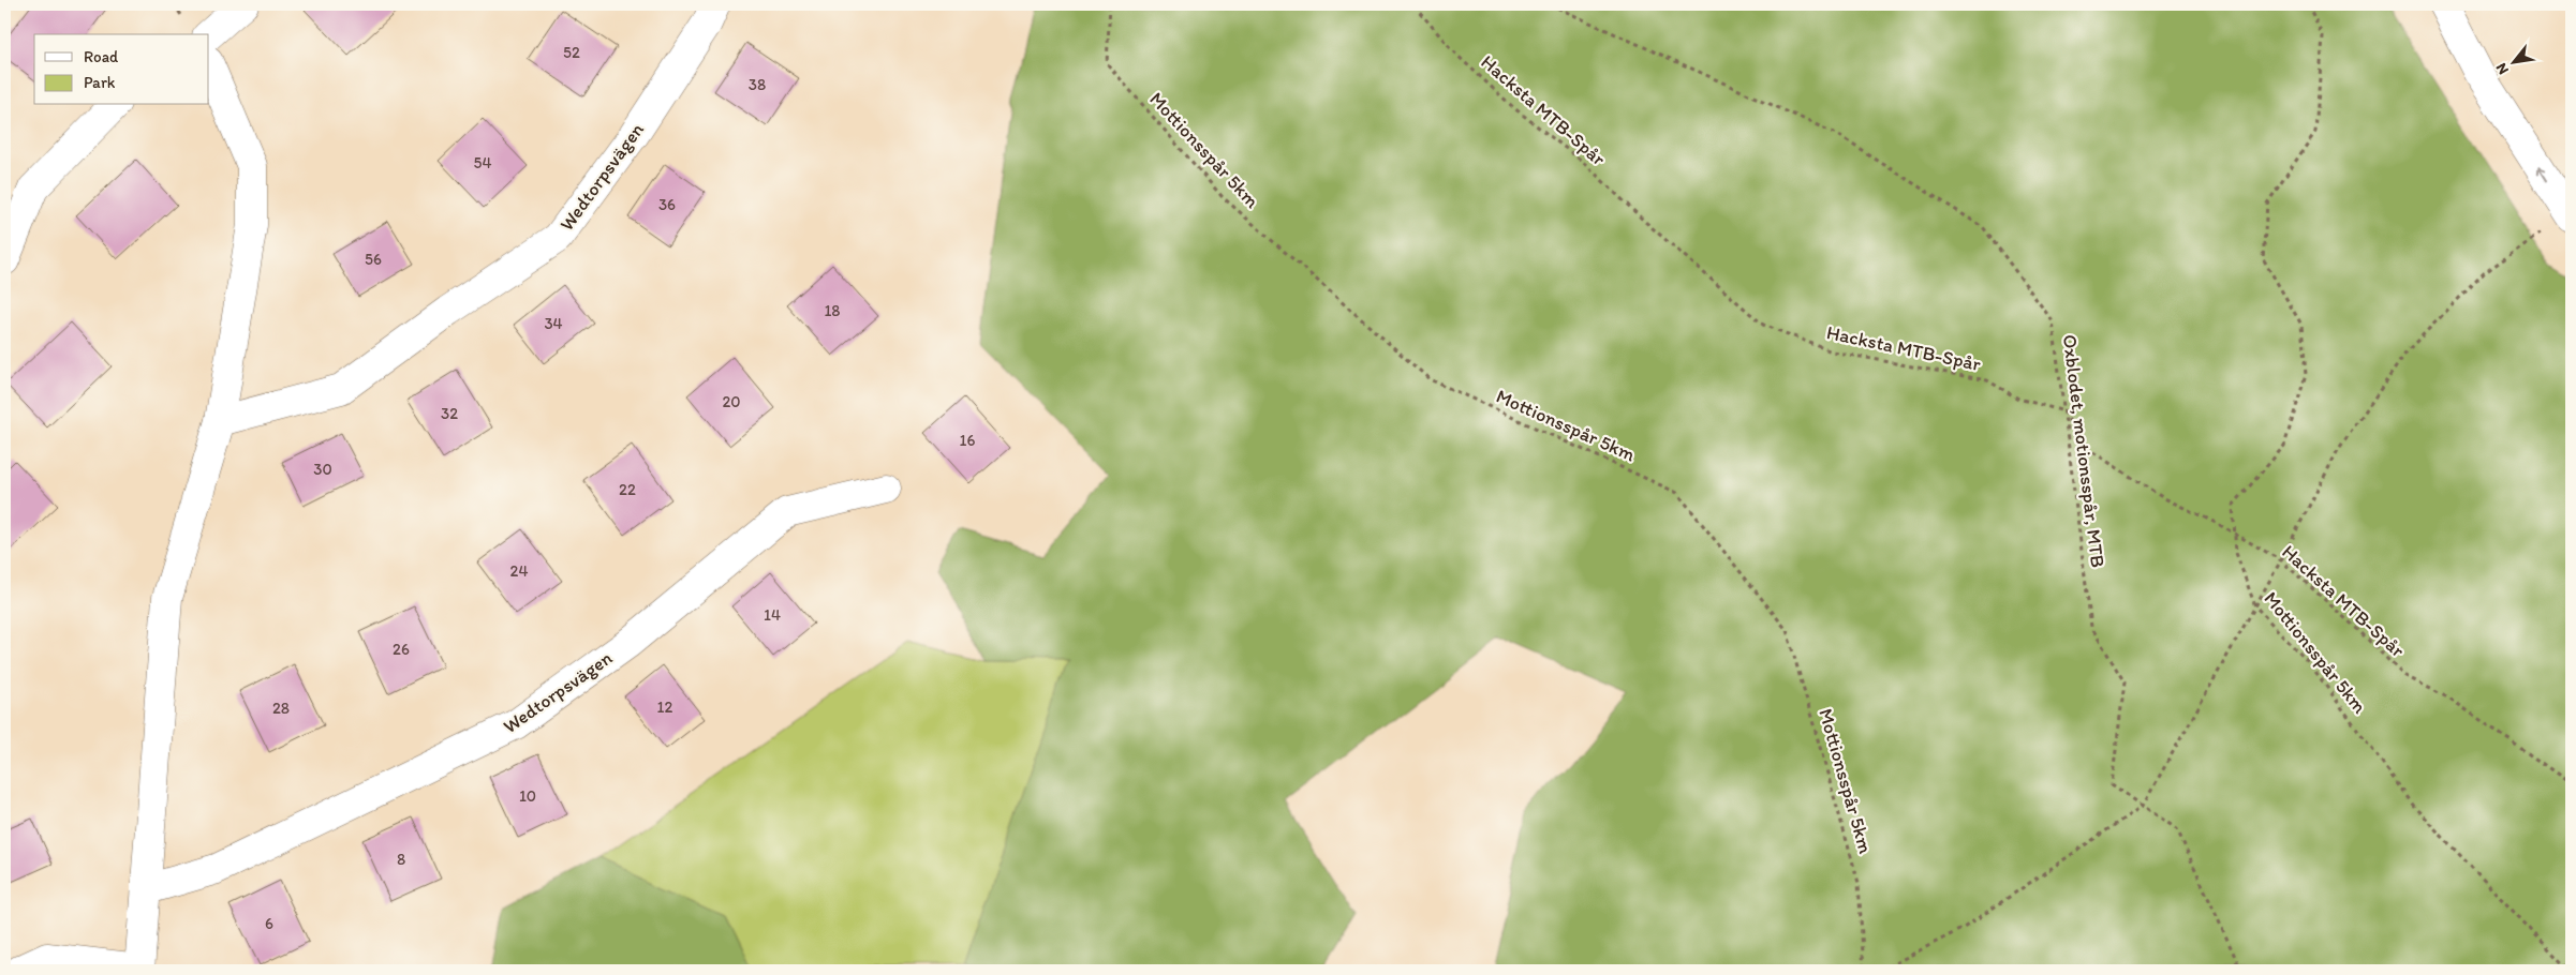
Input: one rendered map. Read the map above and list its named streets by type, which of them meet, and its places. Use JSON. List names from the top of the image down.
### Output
{
  "streets": {
    "street": ["Wedtorpsvägen"],
    "path": ["Hacksta MTB-Spår", "Mottionsspår 5km", "Oxblodet, motionsspår, MTB"]
  },
  "crossings": [
    ["Hacksta MTB-Spår", "Mottionsspår 5km"],
    ["Hacksta MTB-Spår", "Oxblodet, motionsspår, MTB"]
  ],
  "house_numbers": [
    "52",
    "38",
    "54",
    "36",
    "56",
    "18",
    "34",
    "20",
    "32",
    "16",
    "30",
    "22",
    "24",
    "14",
    "26",
    "12",
    "28",
    "10",
    "8",
    "6"
  ],
  "legend": ["Road", "Park"],
  "north": "bottom left"
}
